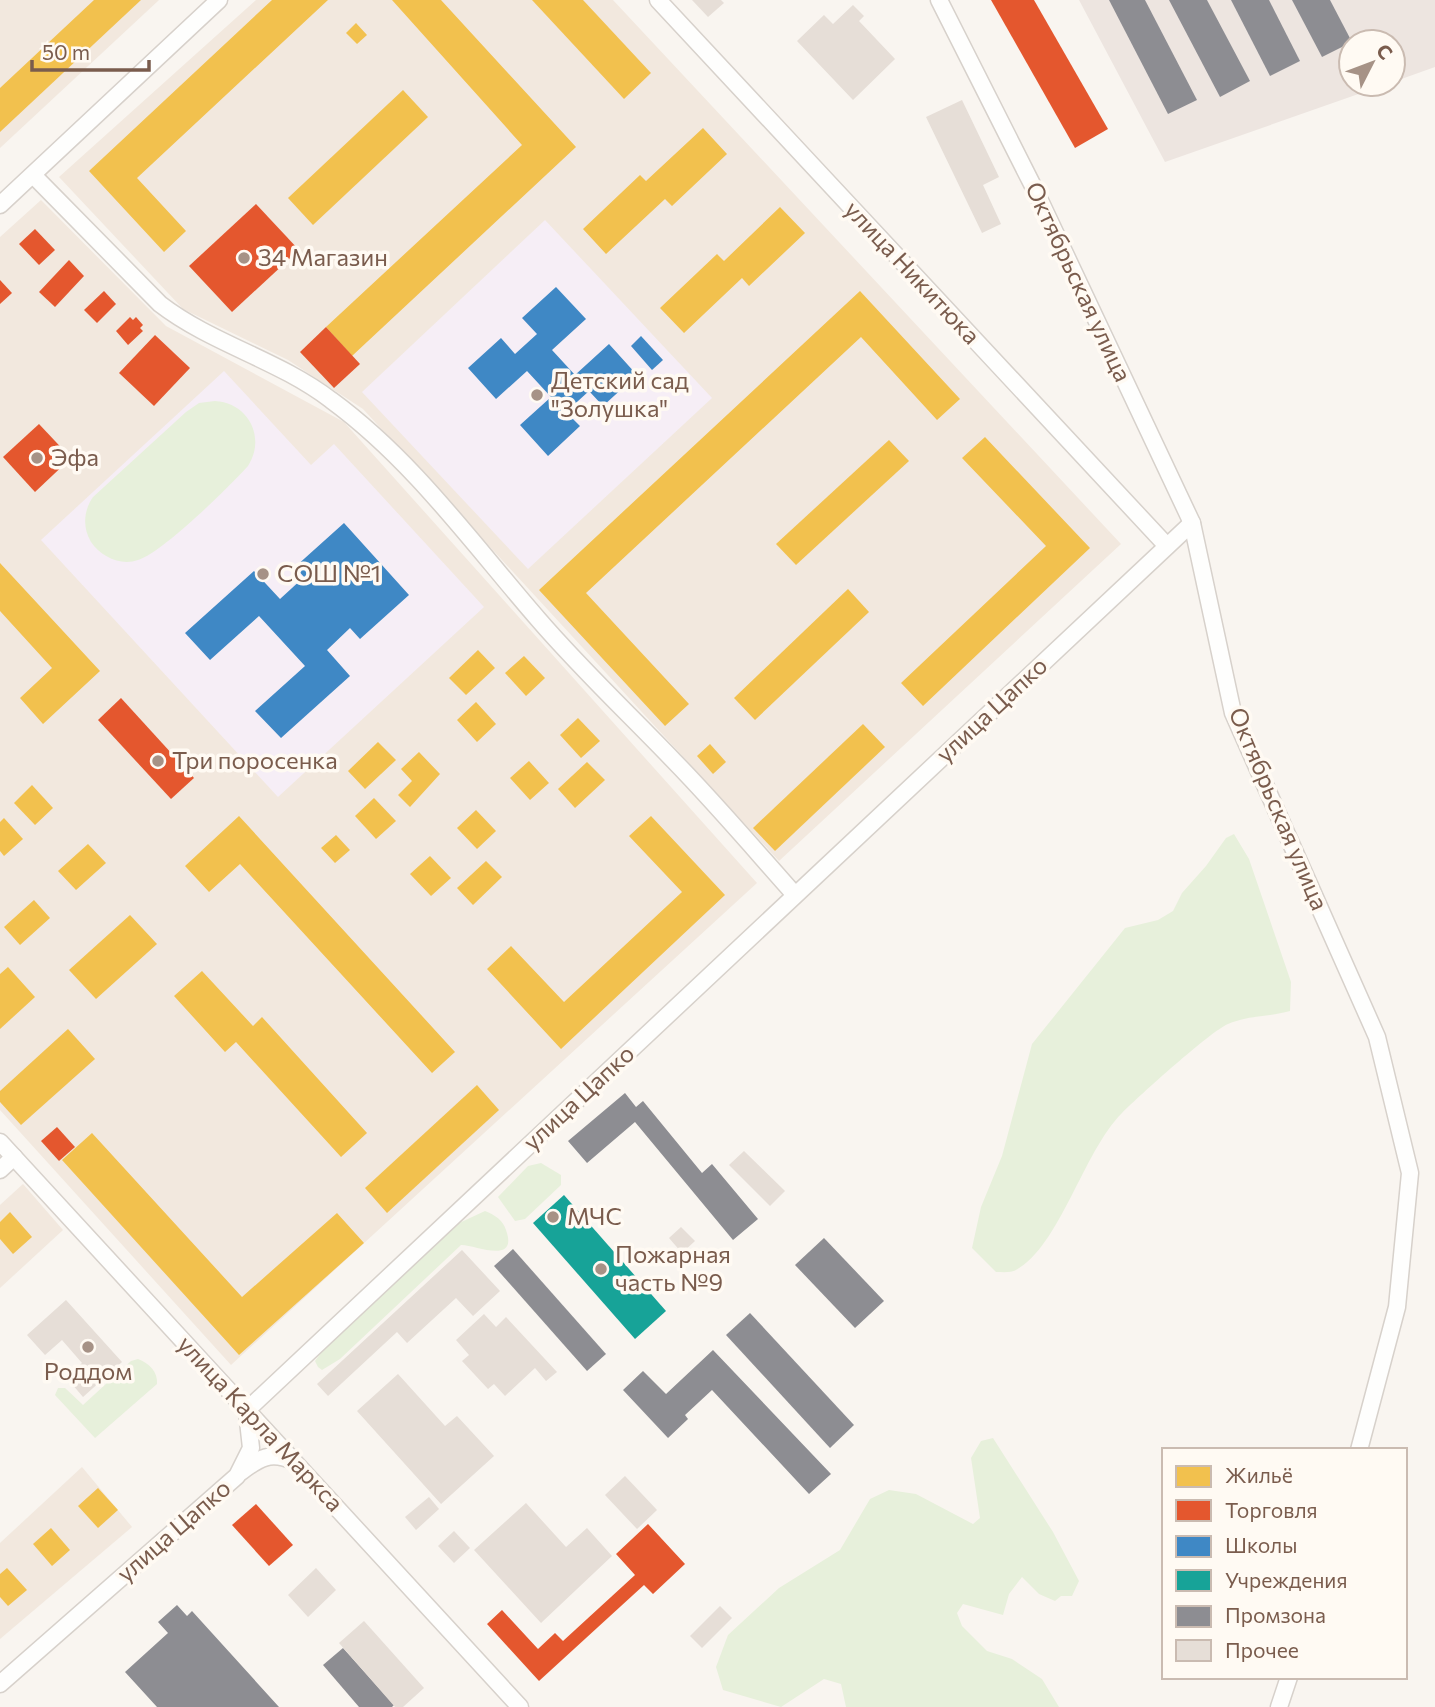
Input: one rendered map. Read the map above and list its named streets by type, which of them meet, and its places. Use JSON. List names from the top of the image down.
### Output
{
  "streets": {
    "street": [
      "улица Никитюка",
      "Октябрьская улица",
      "улица Цапко",
      "улица Карла Маркса"
    ]
  },
  "crossings": [
    ["улица Никитюка", "улица Цапко"],
    ["Октябрьская улица", "улица Цапко"],
    ["улица Цапко", "улица Карла Маркса"]
  ],
  "places": [
    "34 Магазин",
    "Детский сад \"Золушка\"",
    "Эфа",
    "СОШ №1",
    "Три поросенка",
    "МЧС",
    "Пожарная часть №9",
    "Роддом"
  ],
  "legend": [
    "Жильё",
    "Торговля",
    "Школы",
    "Учреждения",
    "Промзона",
    "Прочее"
  ],
  "scale_bar": "50 m",
  "north": "top right"
}
